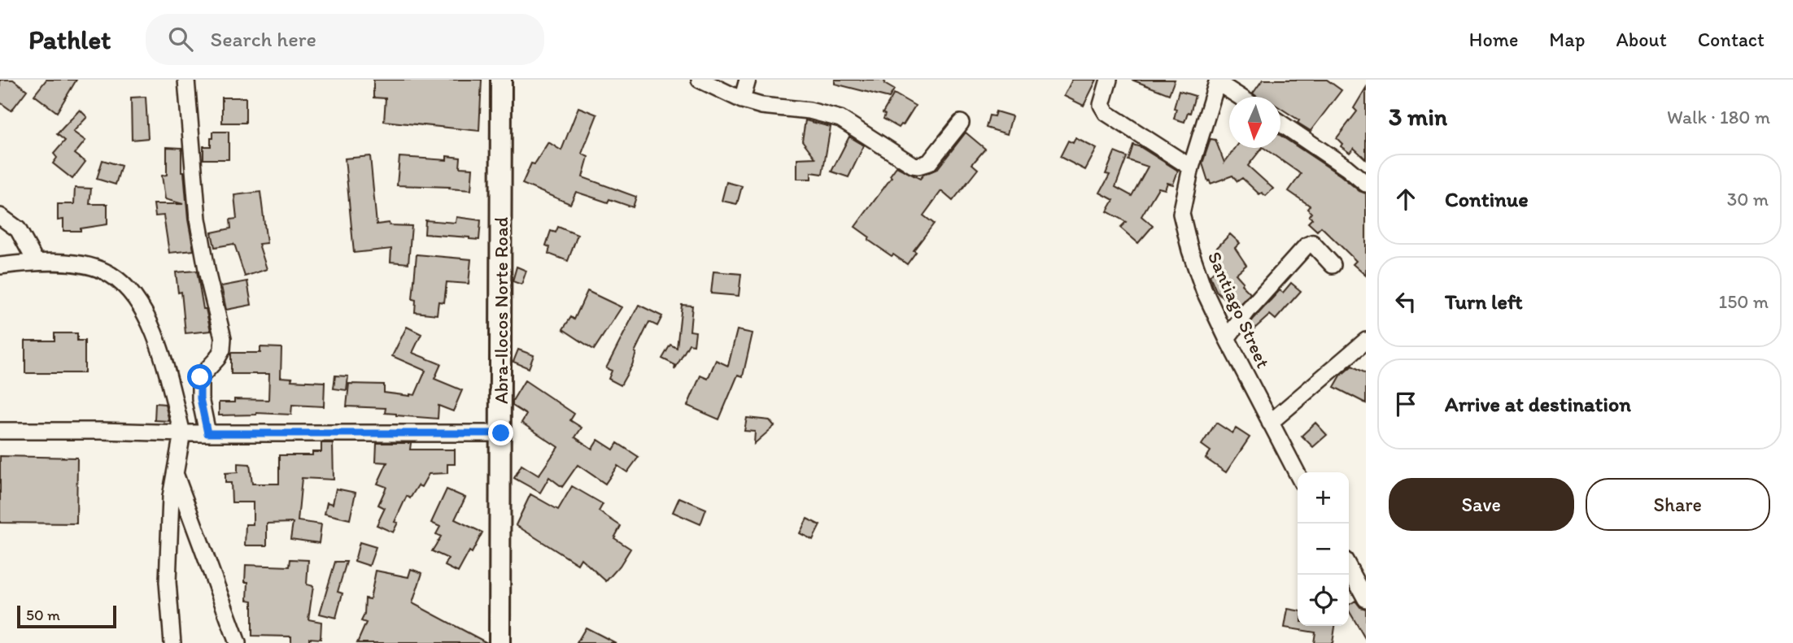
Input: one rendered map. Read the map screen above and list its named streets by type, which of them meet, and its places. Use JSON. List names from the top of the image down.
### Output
{
  "streets": {
    "main road": ["Abra-Ilocos Norte Road"],
    "street": ["Santiago Street"]
  },
  "scale_bar": "50 m",
  "north": "bottom",
  "page": {
    "header": "Pathlet",
    "search": "Search here",
    "nav": [
      "Home",
      "Map",
      "About",
      "Contact"
    ],
    "heading": ["3 min", "Walk · 180 m"],
    "list": [
      ["Continue", "30 m"],
      ["Turn left", "150 m"],
      "Arrive at destination"
    ],
    "buttons": ["Save", "Share"],
    "map_buttons": ["+", "−"],
    "scale": "50 m"
  }
}
